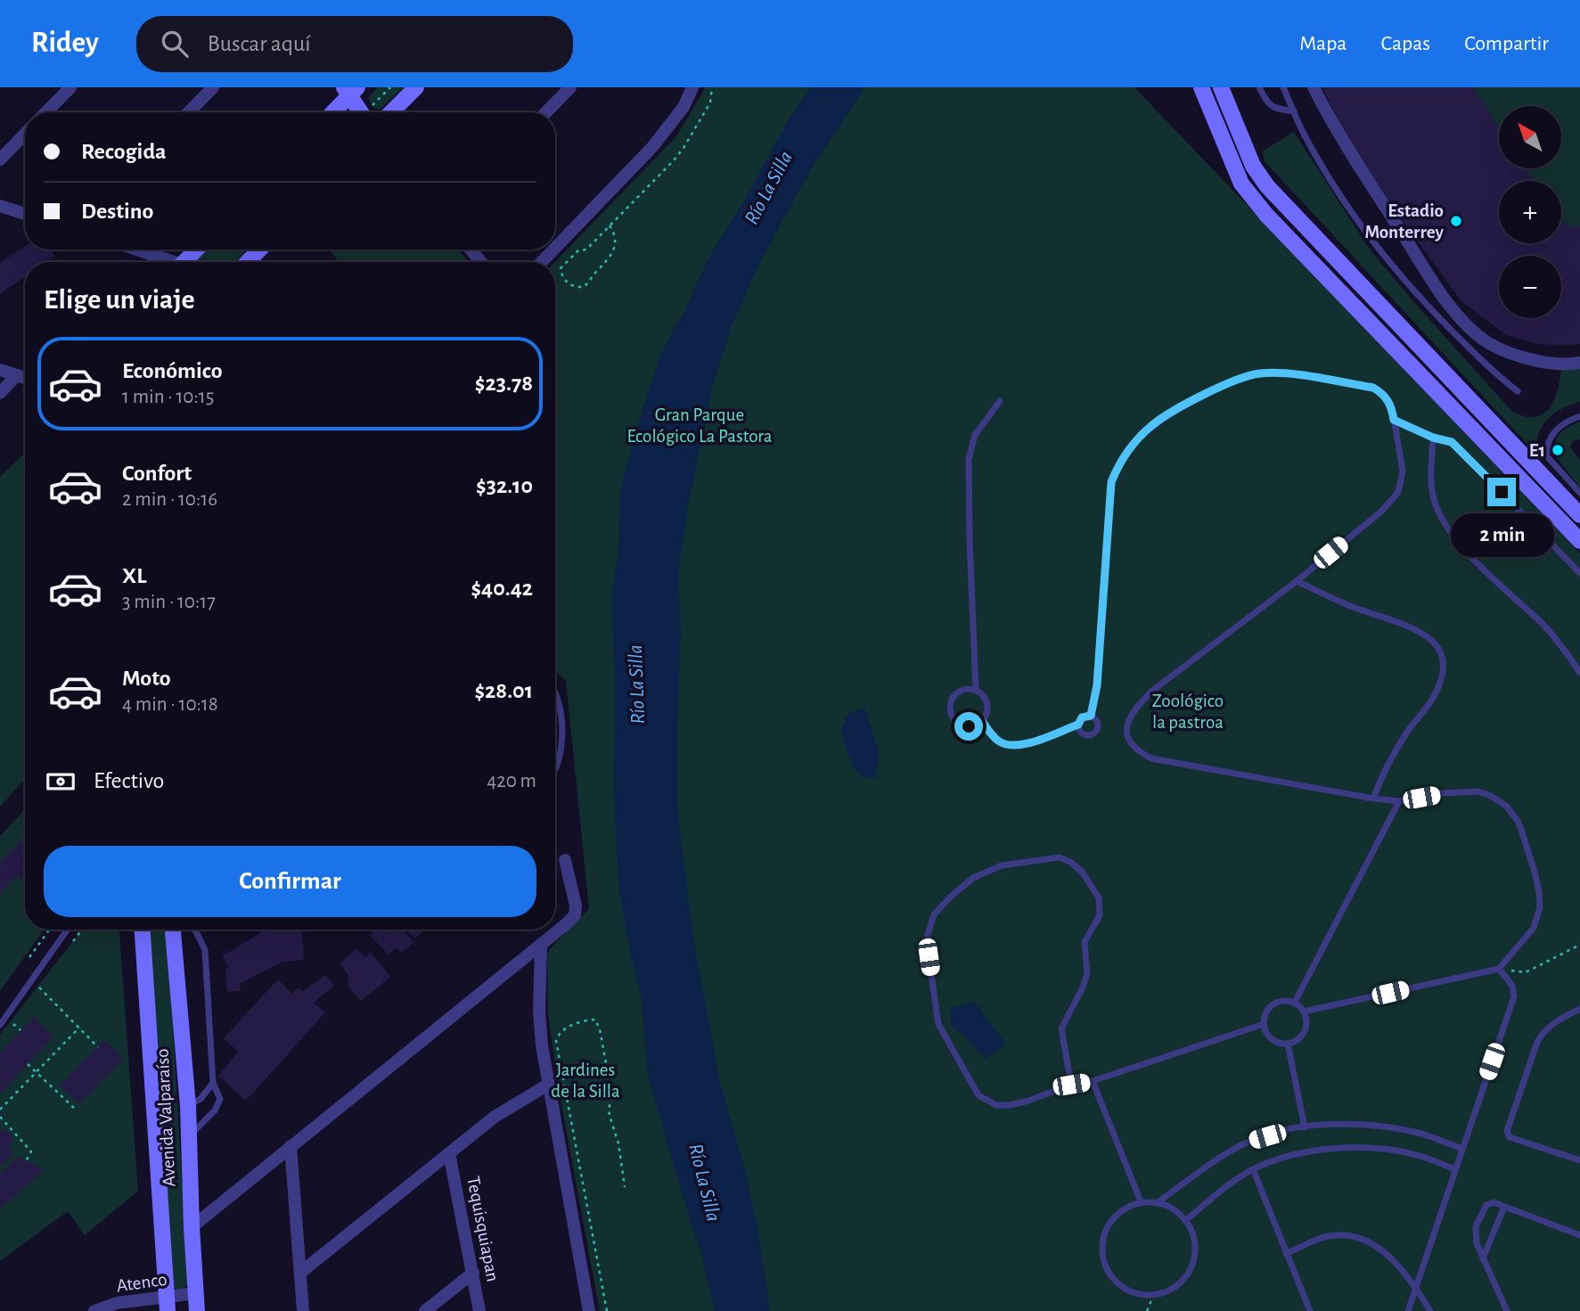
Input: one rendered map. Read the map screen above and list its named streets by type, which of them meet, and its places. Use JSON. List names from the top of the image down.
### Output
{
  "streets": {
    "street": ["Avenida Valparaíso", "Tequisquiapan", "Atenco"]
  },
  "crossings": [
    ["Avenida Valparaíso", "Atenco"]
  ],
  "water": ["Río La Silla"],
  "parks": ["Gran Parque Ecológico La Pastora", "Zoológico la pastroa", "Jardines de la Silla"],
  "places": ["Estadio Monterrey", "E1"],
  "north": "top left",
  "page": {
    "header": "Ridey",
    "search": "Buscar aquí",
    "nav": ["Mapa", "Capas", "Compartir"],
    "map_buttons": ["+", "−"],
    "banner": ["Recogida", "Destino"],
    "heading": "Elige un viaje",
    "list": [
      {
        "name": "Económico",
        "note": "1 min · 10:15",
        "value": "$23.78"
      },
      {
        "name": "Confort",
        "note": "2 min · 10:16",
        "value": "$32.10"
      },
      {
        "name": "XL",
        "note": "3 min · 10:17",
        "value": "$40.42"
      },
      {
        "name": "Moto",
        "note": "4 min · 10:18",
        "value": "$28.01"
      }
    ],
    "bubble": "2 min",
    "pay": ["Efectivo", "420 m"],
    "buttons": "Confirmar"
  }
}
